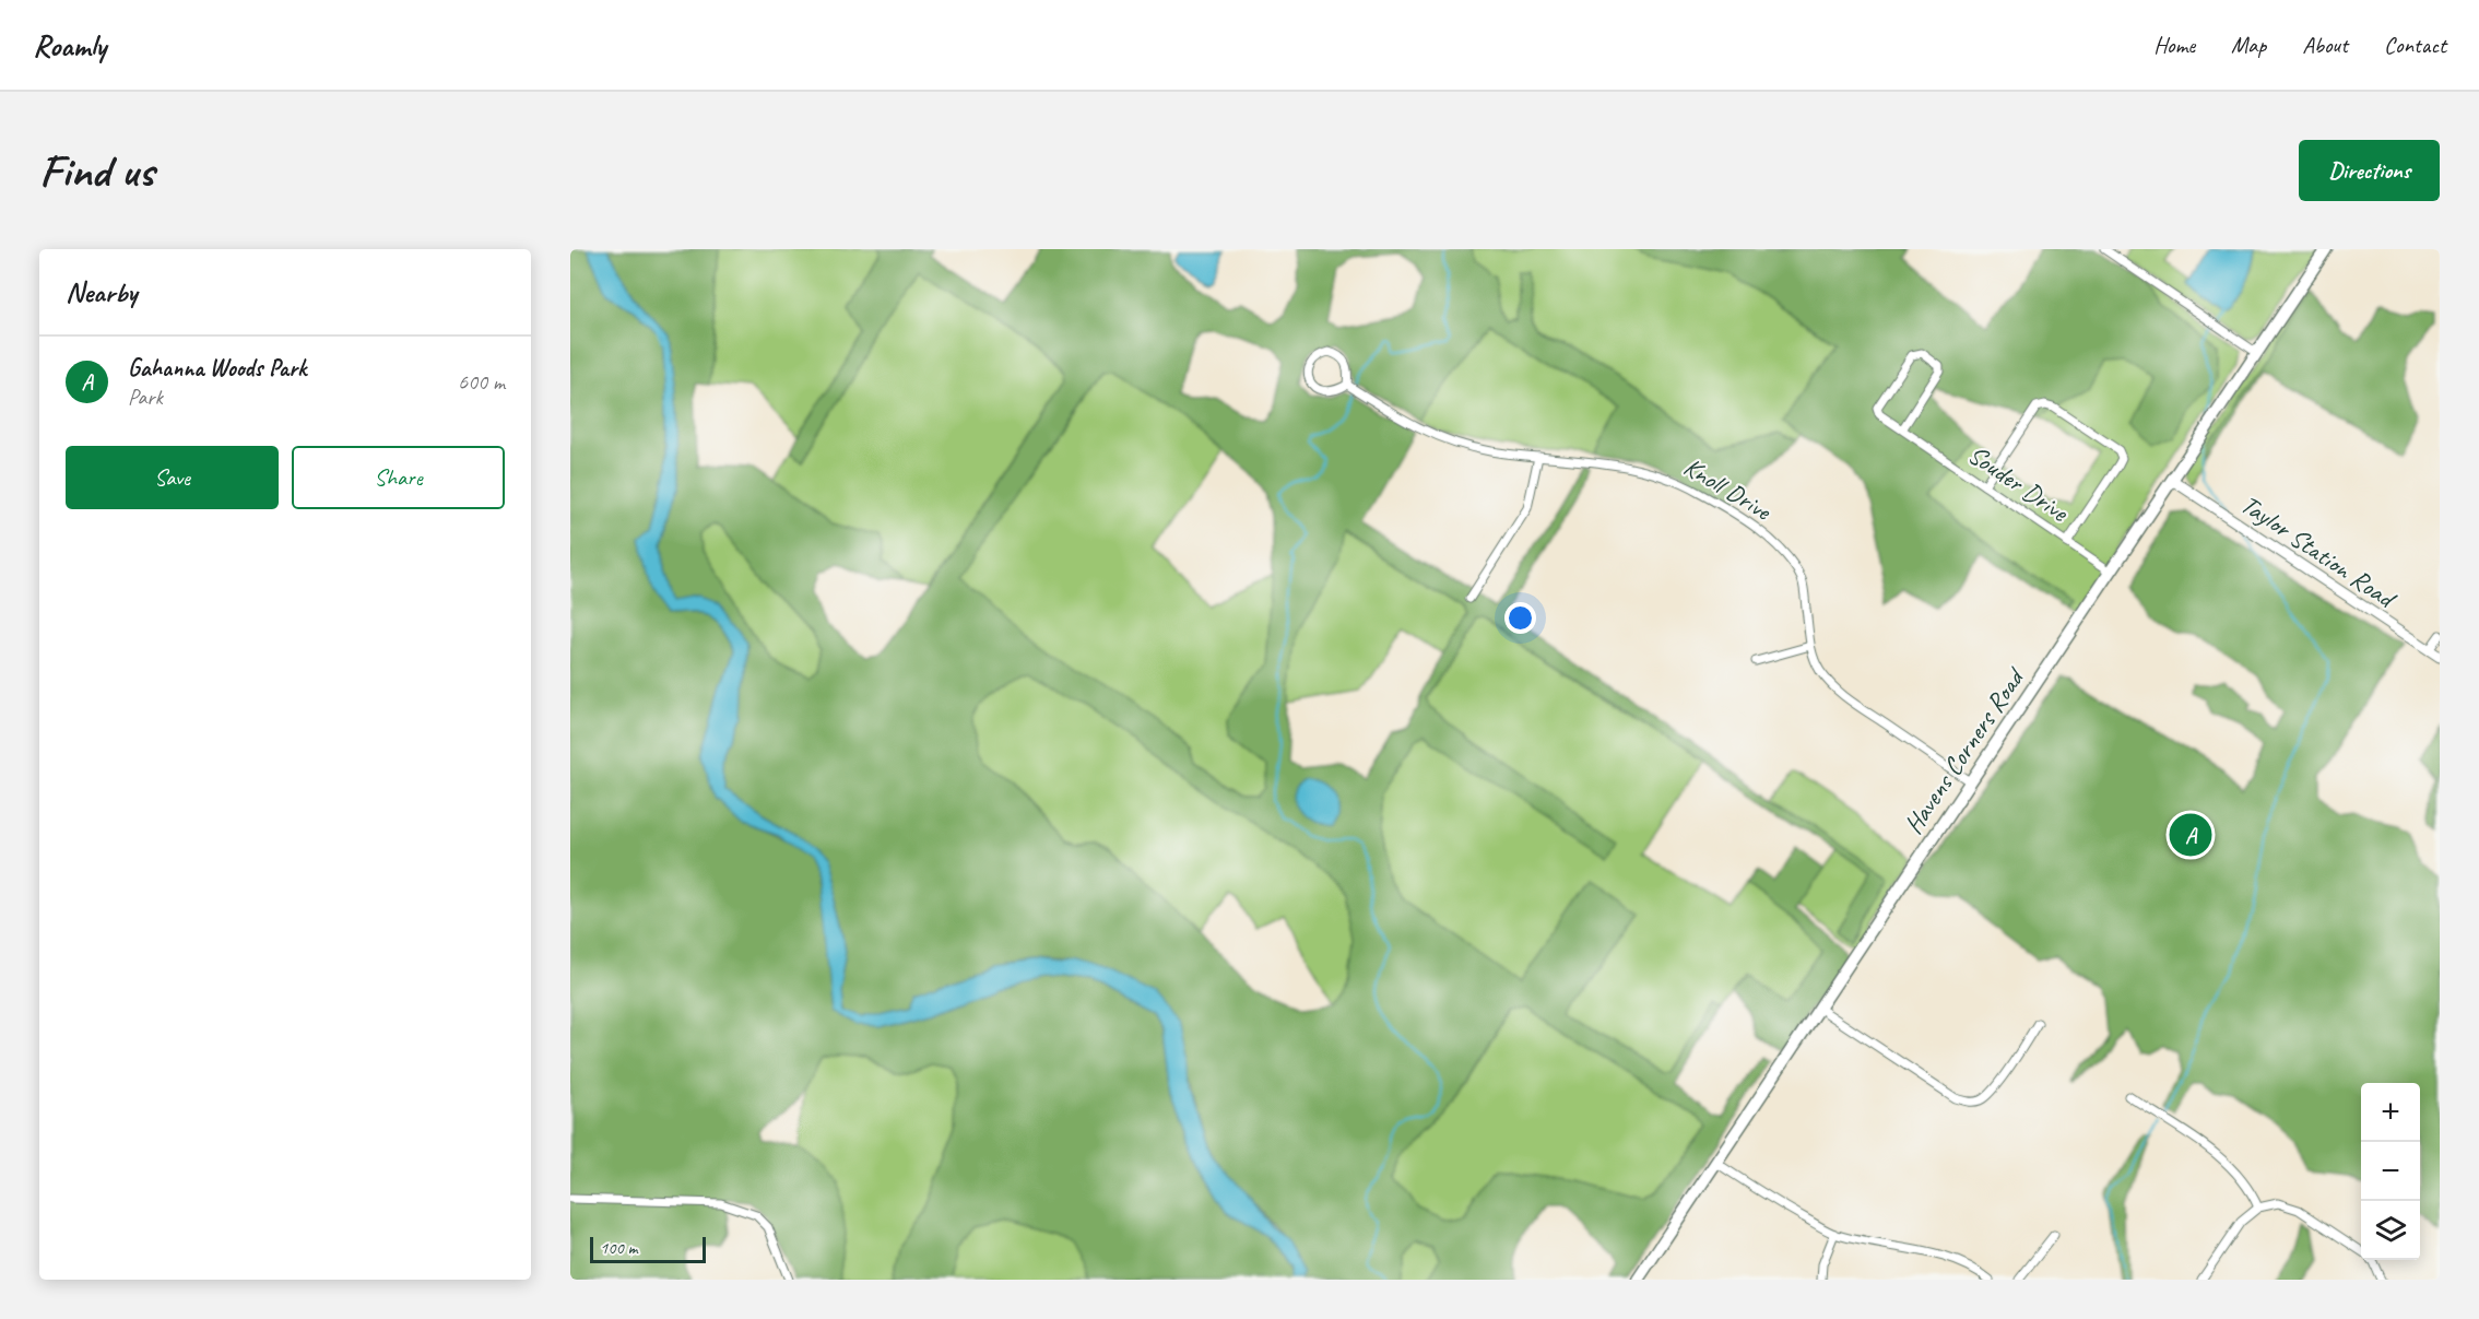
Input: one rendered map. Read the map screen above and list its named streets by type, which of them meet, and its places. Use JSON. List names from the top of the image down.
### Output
{
  "streets": {
    "main road": ["Taylor Station Road", "Havens Corners Road"],
    "street": ["Souder Drive", "Knoll Drive"]
  },
  "crossings": [
    ["Souder Drive", "Havens Corners Road"],
    ["Knoll Drive", "Havens Corners Road"],
    ["Taylor Station Road", "Havens Corners Road"]
  ],
  "scale_bar": "100 m",
  "page": {
    "header": "Roamly",
    "nav": [
      "Home",
      "Map",
      "About",
      "Contact"
    ],
    "buttons": [
      "Directions",
      ["Save", "Share"]
    ],
    "title": "Find us",
    "heading": "Nearby",
    "list": [
      {
        "mark": "A",
        "name": "Gahanna Woods Park",
        "note": "Park",
        "value": "600 m"
      }
    ],
    "pins": "A",
    "map_buttons": ["+", "−"],
    "scale": "100 m"
  }
}
